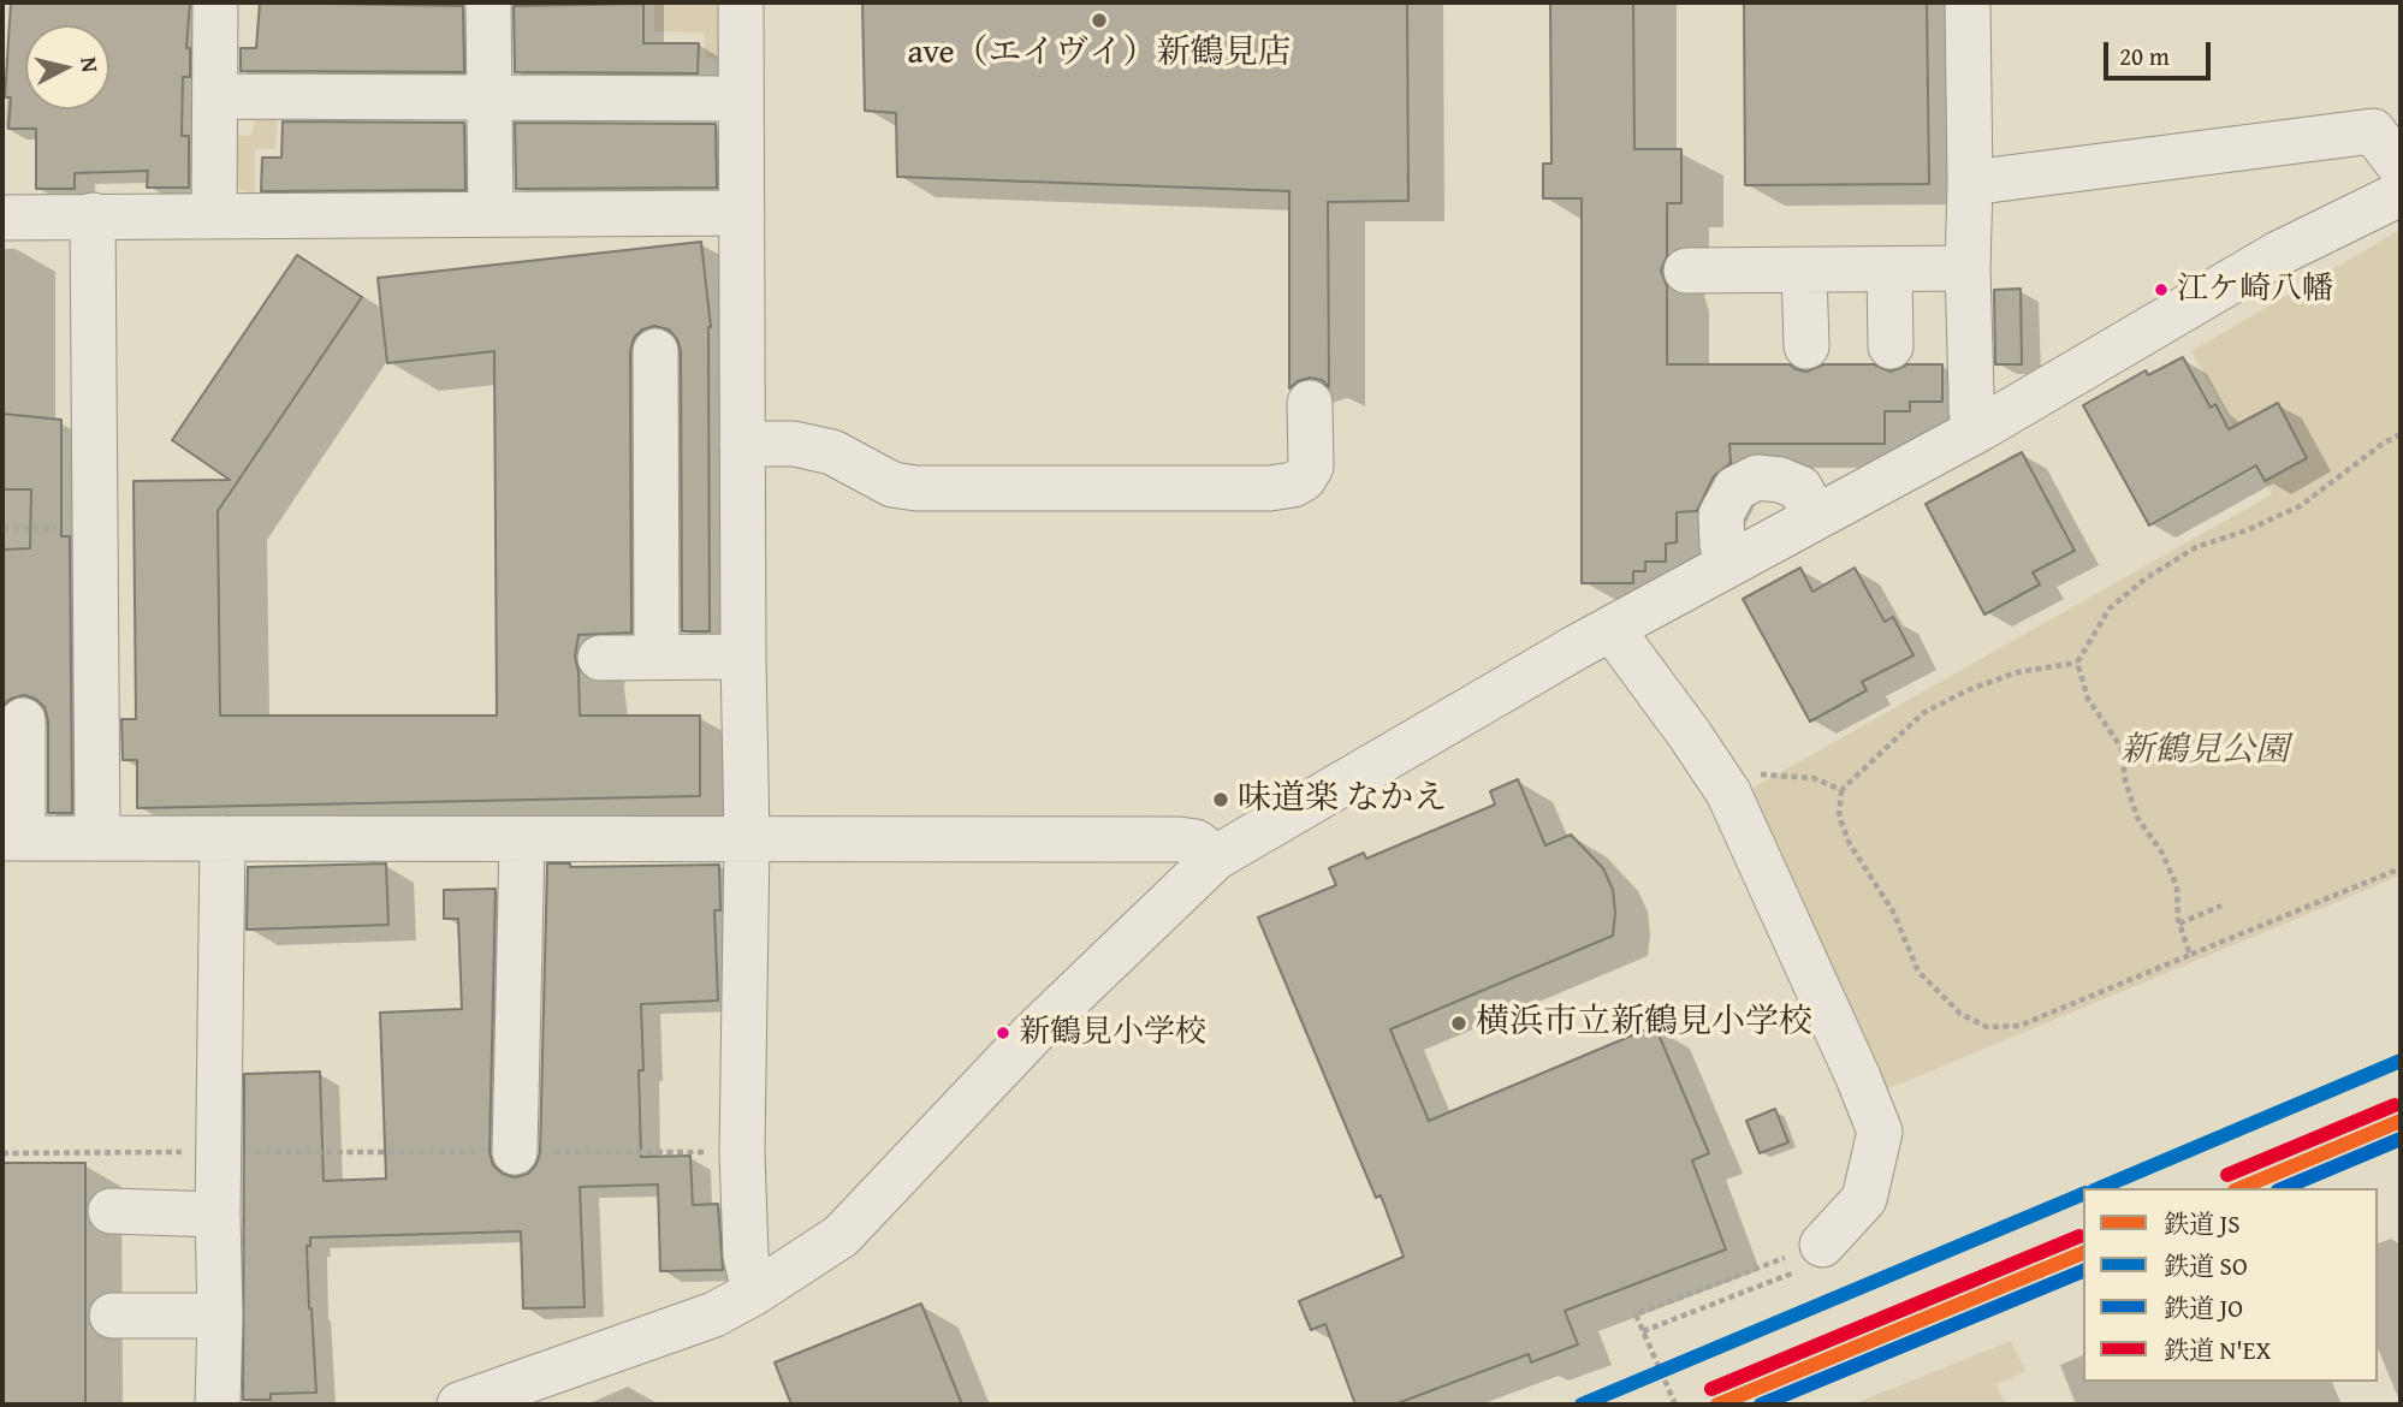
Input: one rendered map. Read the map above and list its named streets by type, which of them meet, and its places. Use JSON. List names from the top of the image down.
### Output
{
  "parks": ["新鶴見公園"],
  "places": [
    "ave（エイヴイ）新鶴見店",
    "江ケ崎八幡",
    "味道楽 なかえ",
    "横浜市立新鶴見小学校",
    "新鶴見小学校"
  ],
  "lines": [
    "rail line SO",
    "rail line N'EX",
    "rail line JS",
    "rail line JO"
  ],
  "legend": [
    "鉄道 JS",
    "鉄道 SO",
    "鉄道 JO",
    "鉄道 N'EX"
  ],
  "scale_bar": "20 m",
  "north": "right"
}
